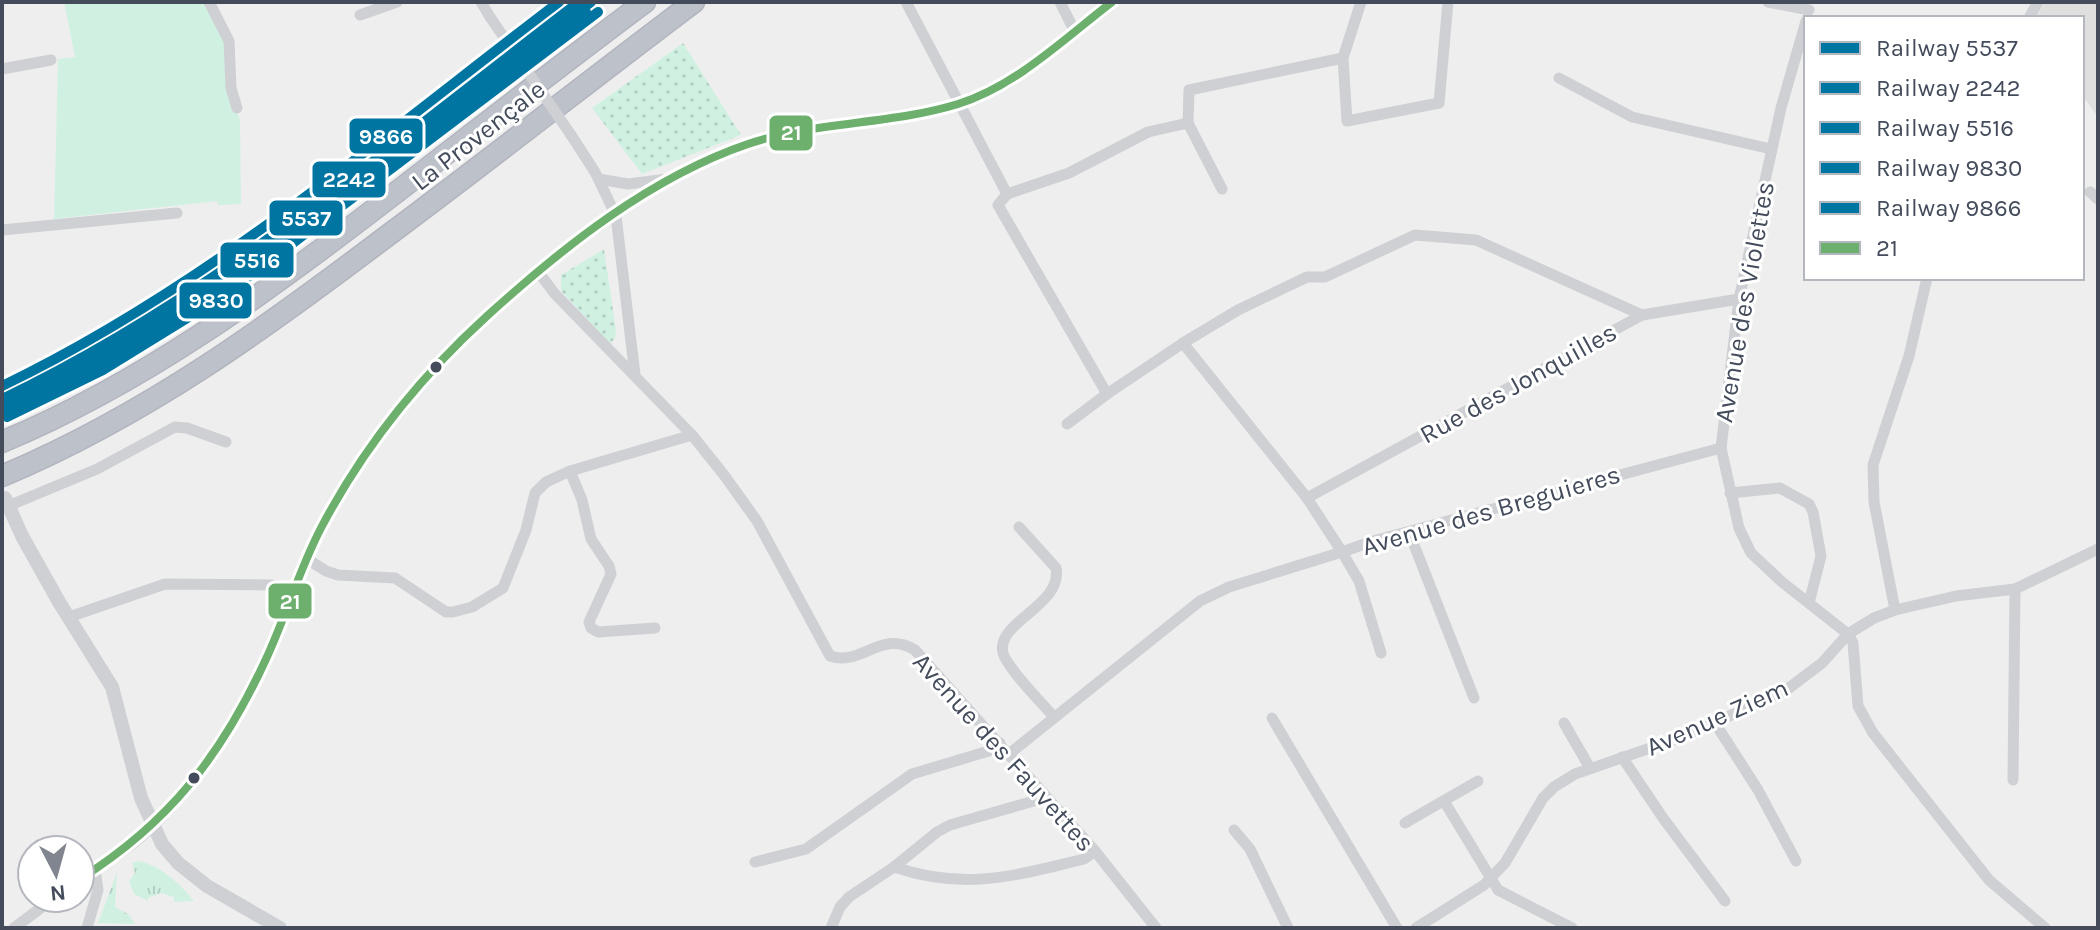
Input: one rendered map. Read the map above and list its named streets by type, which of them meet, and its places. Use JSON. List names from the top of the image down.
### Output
{
  "streets": {
    "highway": ["La Provençale"],
    "street": [
      "Avenue des Violettes",
      "Rue des Jonquilles",
      "Avenue des Breguieres",
      "Avenue Ziem",
      "Avenue des Fauvettes"
    ]
  },
  "crossings": [
    ["Avenue des Violettes", "Rue des Jonquilles"],
    ["Avenue des Violettes", "Avenue des Breguieres"],
    ["Avenue des Violettes", "Avenue Ziem"],
    ["Rue des Jonquilles", "Avenue des Breguieres"]
  ],
  "lines": [
    "rail line 5537",
    "rail line 2242",
    "rail line 9866",
    "transit line 21",
    "rail line 5516",
    "rail line 9830"
  ],
  "legend": [
    "Railway 5537",
    "Railway 2242",
    "Railway 5516",
    "Railway 9830",
    "Railway 9866",
    "21"
  ],
  "north": "bottom"
}
